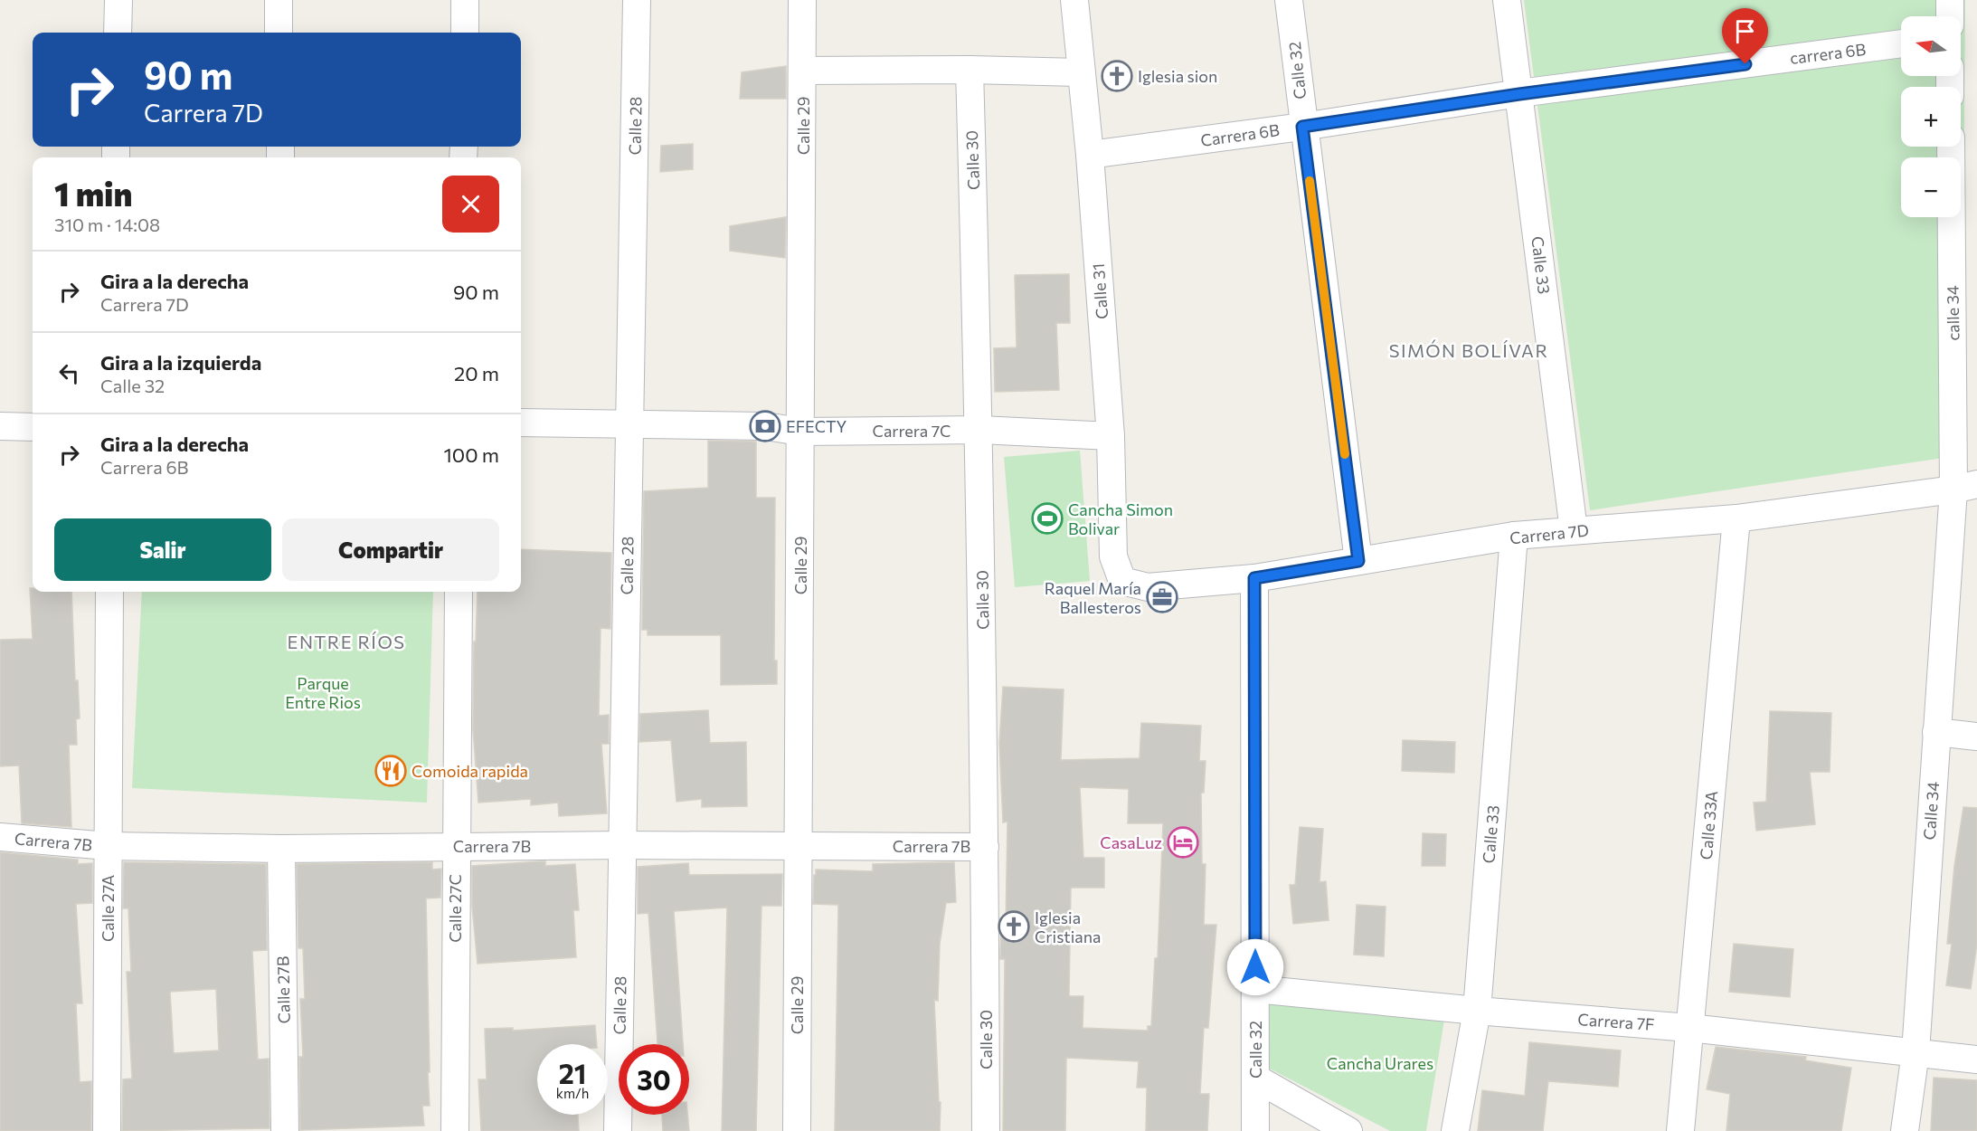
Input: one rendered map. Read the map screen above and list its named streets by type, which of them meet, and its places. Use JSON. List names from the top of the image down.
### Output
{
  "streets": {
    "street": [
      "carrera 6B",
      "Calle 32",
      "Calle 28",
      "Calle 29",
      "Carrera 6B",
      "Calle 30",
      "Calle 33",
      "Calle 31",
      "calle 34",
      "Carrera 7C",
      "Carrera 7D",
      "Calle 34",
      "Calle 33A",
      "Carrera 7B",
      "Calle 27A",
      "Calle 27C",
      "Calle 27B",
      "Carrera 7F"
    ]
  },
  "crossings": [
    ["carrera 6B", "Carrera 6B"],
    ["carrera 6B", "Calle 33"],
    ["Calle 32", "Carrera 6B"],
    ["Calle 32", "Carrera 7D"],
    ["Calle 32", "Carrera 7F"],
    ["Calle 28", "Carrera 7C"],
    ["Calle 28", "Carrera 7B"],
    ["Calle 29", "Carrera 7C"],
    ["Calle 29", "Carrera 7B"],
    ["Carrera 6B", "Calle 33"],
    ["Carrera 6B", "Calle 31"],
    ["Calle 30", "Carrera 7C"],
    ["Calle 30", "Carrera 7B"],
    ["Calle 33", "Carrera 7D"],
    ["Calle 33", "Carrera 7F"],
    ["Calle 31", "Carrera 7C"],
    ["Calle 31", "Carrera 7D"],
    ["calle 34", "Carrera 7D"],
    ["calle 34", "Calle 34"],
    ["Carrera 7D", "Calle 34"],
    ["Carrera 7D", "Calle 33A"],
    ["Calle 34", "Carrera 7F"],
    ["Calle 33A", "Carrera 7F"],
    ["Carrera 7B", "Calle 27A"],
    ["Carrera 7B", "Calle 27C"],
    ["Carrera 7B", "Calle 27B"]
  ],
  "districts": ["SIMÓN BOLÍVAR", "ENTRE RÍOS"],
  "parks": ["Parque Entre Rios", "Cancha Urares"],
  "places": {
    "church": ["Iglesia sion", "Iglesia Cristiana"],
    "bank": ["EFECTY"],
    "sports": ["Cancha Simon Bolivar"],
    "office": ["Raquel María Ballesteros"],
    "restaurant": ["Comoida rapida"],
    "hotel": ["CasaLuz"]
  },
  "north": "left",
  "page": {
    "map_buttons": ["+", "−"],
    "turn": ["90 m", "Carrera 7D"],
    "heading": ["1 min", "310 m · 14:08"],
    "list": [
      {
        "name": "Gira a la derecha",
        "note": "Carrera 7D",
        "value": "90 m"
      },
      {
        "name": "Gira a la izquierda",
        "note": "Calle 32",
        "value": "20 m"
      },
      {
        "name": "Gira a la derecha",
        "note": "Carrera 6B",
        "value": "100 m"
      }
    ],
    "buttons": ["Salir", "Compartir"],
    "speed": "21 km/h",
    "limit": "30"
  }
}
